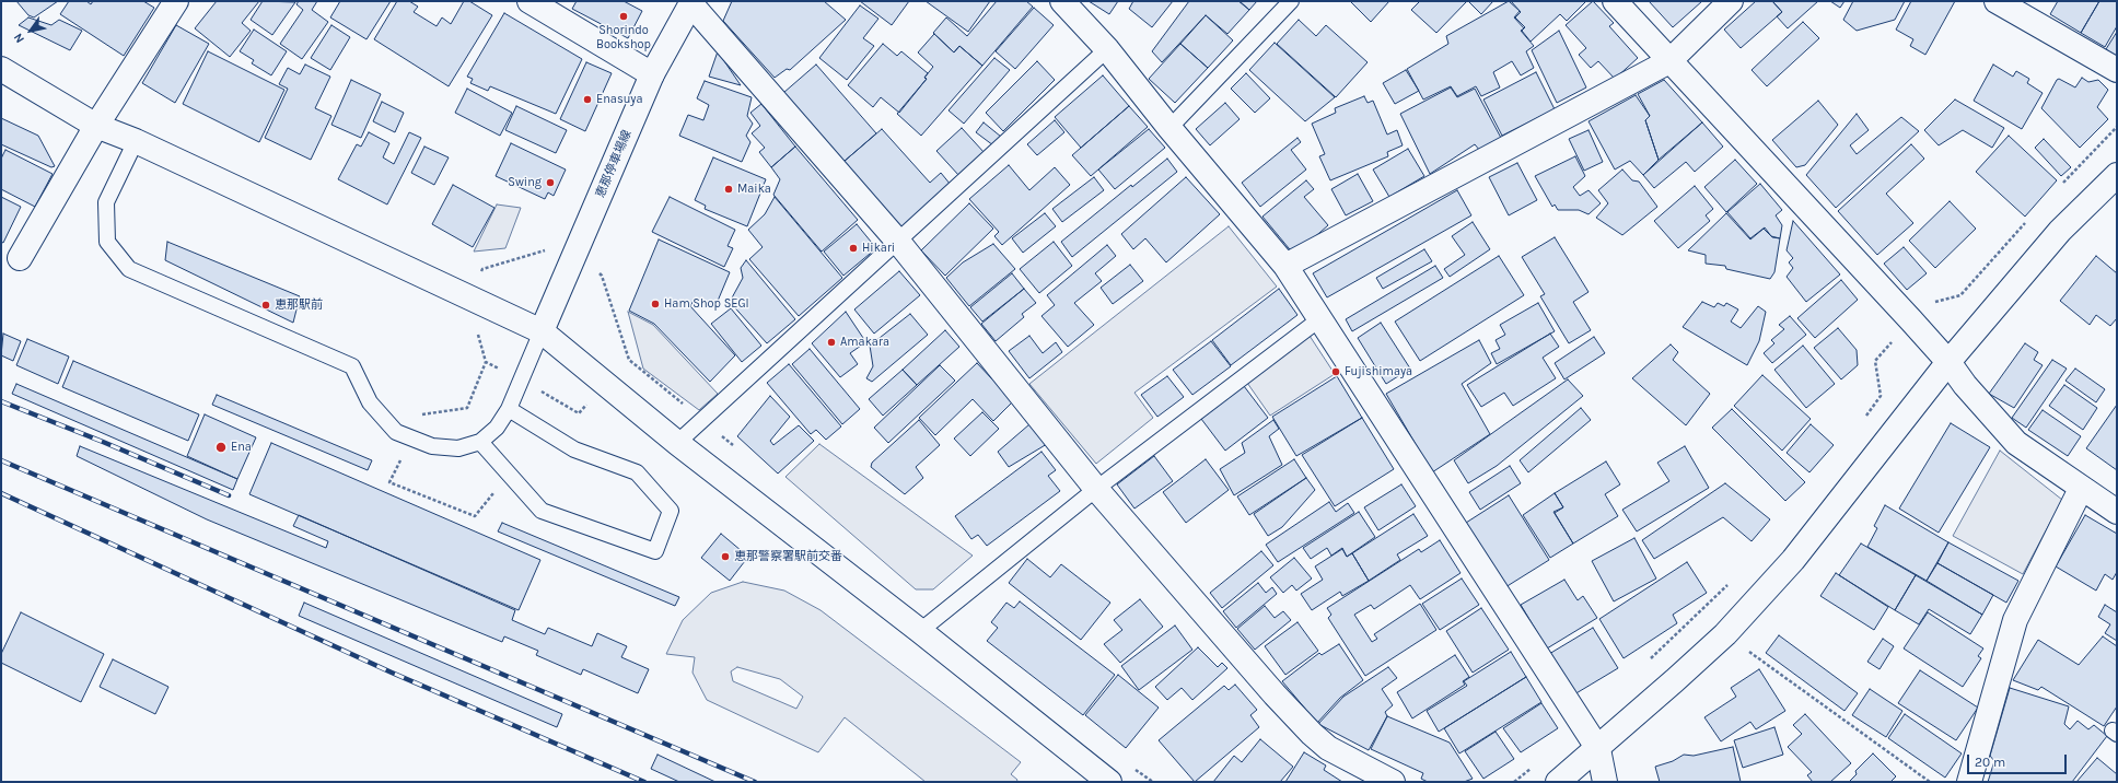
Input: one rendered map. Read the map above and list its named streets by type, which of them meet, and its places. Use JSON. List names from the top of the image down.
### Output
{
  "streets": {
    "street": ["恵那停車場線"]
  },
  "places": [
    "Shorindo Bookshop",
    "Enasuya",
    "Swing",
    "Maika",
    "Hikari",
    "Ham Shop SEGI",
    "恵那駅前",
    "Amakara",
    "Fujishimaya",
    "Ena",
    "恵那警察署駅前交番"
  ],
  "scale_bar": "20 m",
  "north": "bottom left"
}
